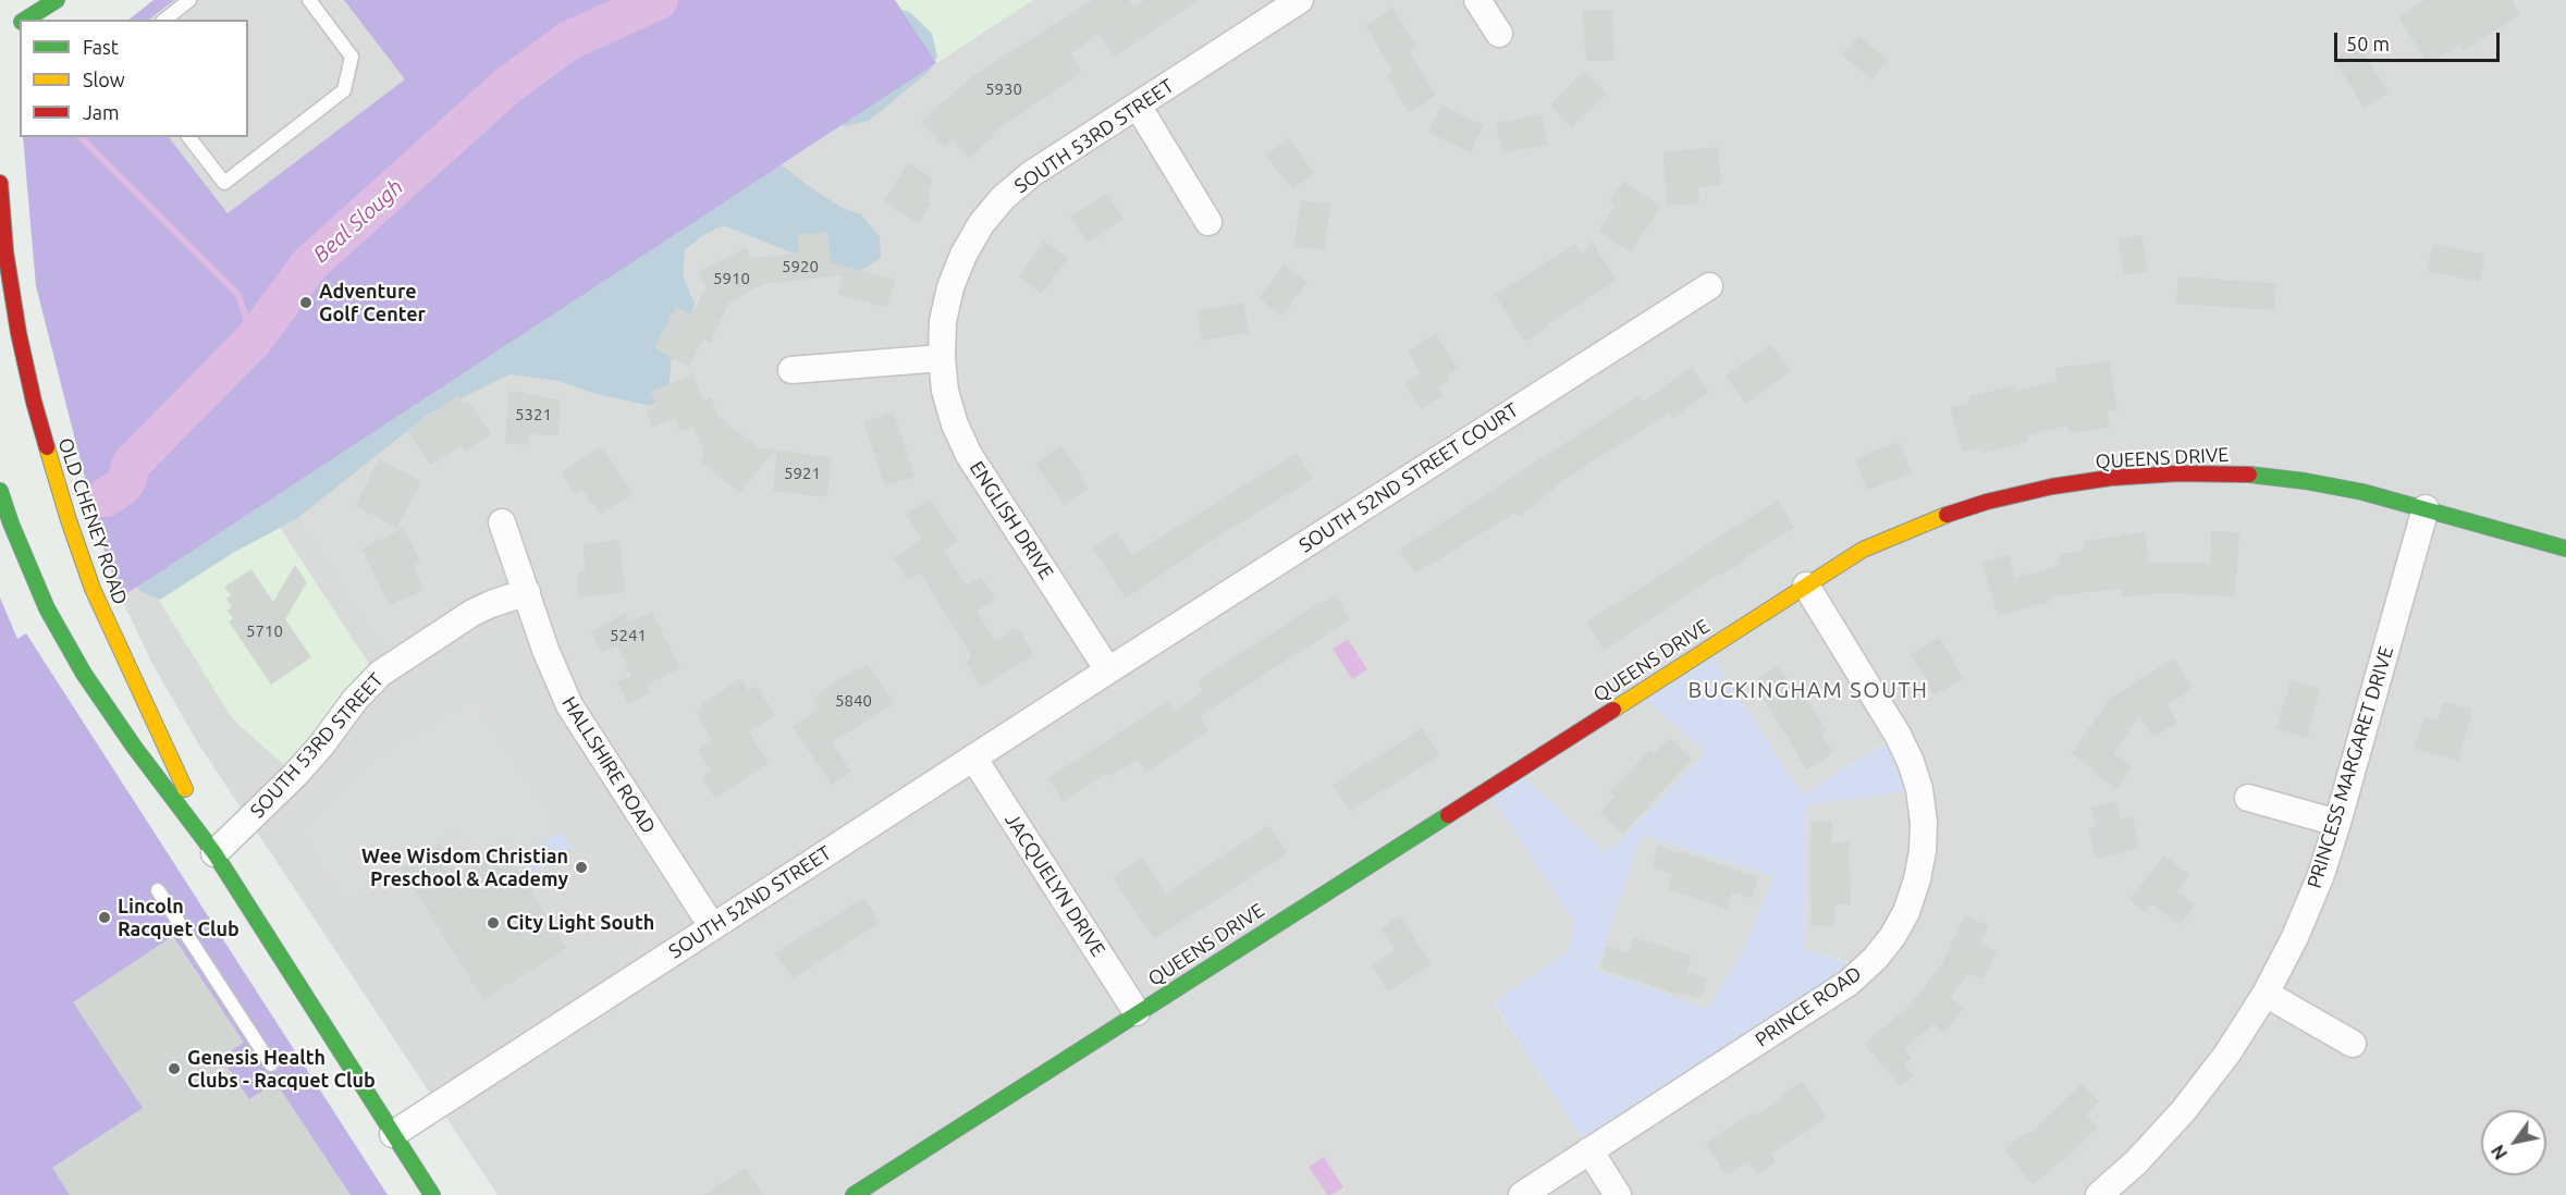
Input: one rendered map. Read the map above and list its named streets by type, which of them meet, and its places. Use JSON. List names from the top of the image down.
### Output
{
  "streets": {
    "street": [
      "SOUTH 53RD STREET",
      "QUEENS DRIVE",
      "SOUTH 52ND STREET COURT",
      "ENGLISH DRIVE",
      "OLD CHENEY ROAD",
      "HALLSHIRE ROAD",
      "PRINCESS MARGARET DRIVE",
      "JACQUELYN DRIVE",
      "SOUTH 52ND STREET",
      "PRINCE ROAD"
    ]
  },
  "crossings": [
    ["SOUTH 53RD STREET", "ENGLISH DRIVE"],
    ["SOUTH 53RD STREET", "OLD CHENEY ROAD"],
    ["SOUTH 53RD STREET", "HALLSHIRE ROAD"],
    ["QUEENS DRIVE", "PRINCESS MARGARET DRIVE"],
    ["QUEENS DRIVE", "JACQUELYN DRIVE"],
    ["QUEENS DRIVE", "PRINCE ROAD"],
    ["SOUTH 52ND STREET COURT", "ENGLISH DRIVE"],
    ["SOUTH 52ND STREET COURT", "SOUTH 52ND STREET"],
    ["ENGLISH DRIVE", "SOUTH 52ND STREET"],
    ["OLD CHENEY ROAD", "SOUTH 52ND STREET"],
    ["HALLSHIRE ROAD", "SOUTH 52ND STREET"],
    ["JACQUELYN DRIVE", "SOUTH 52ND STREET"]
  ],
  "districts": ["BUCKINGHAM SOUTH"],
  "water": ["Beal Slough"],
  "places": [
    "Adventure Golf Center",
    "Wee Wisdom Christian Preschool & Academy",
    "Lincoln Racquet Club",
    "City Light South",
    "Genesis Health Clubs - Racquet Club"
  ],
  "house_numbers": [
    "5930",
    "5920",
    "5910",
    "5321",
    "5921",
    "5710",
    "5241",
    "5840"
  ],
  "legend": ["Fast", "Slow", "Jam"],
  "scale_bar": "50 m",
  "north": "bottom left"
}
